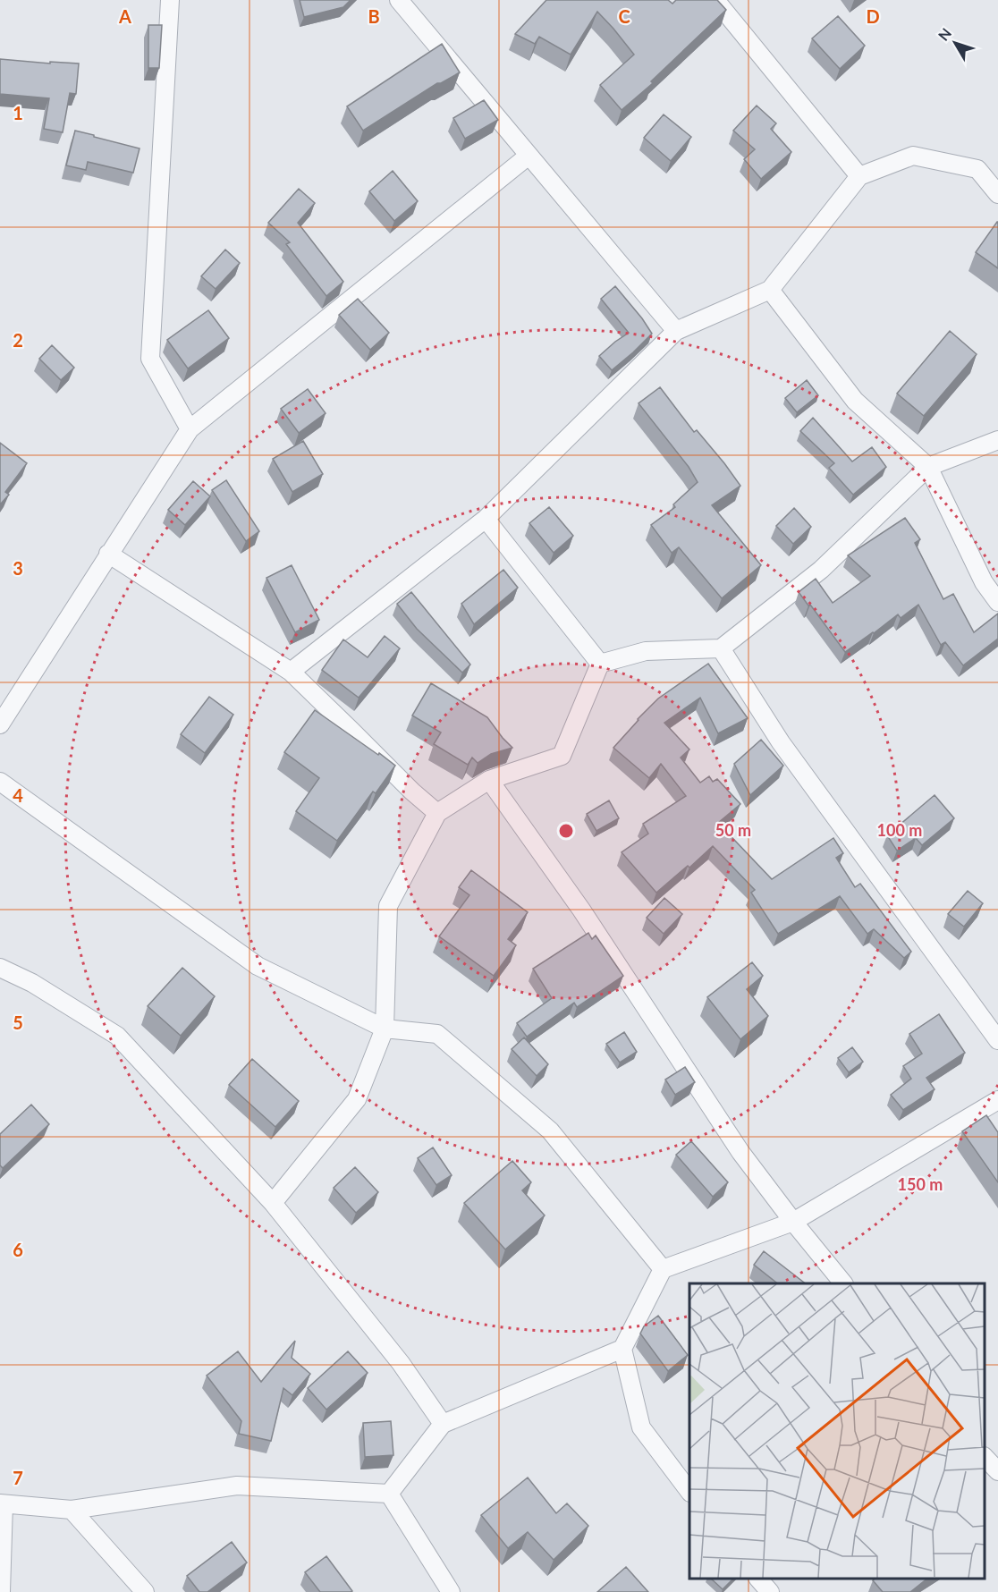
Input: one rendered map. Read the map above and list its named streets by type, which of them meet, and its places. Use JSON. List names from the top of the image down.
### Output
{
  "north": "top left",
  "grid": {
    "columns": [
      "A",
      "B",
      "C",
      "D"
    ],
    "rows": [
      "1",
      "2",
      "3",
      "4",
      "5",
      "6",
      "7"
    ]
  },
  "rings": ["50 m", "100 m", "150 m"]
}
